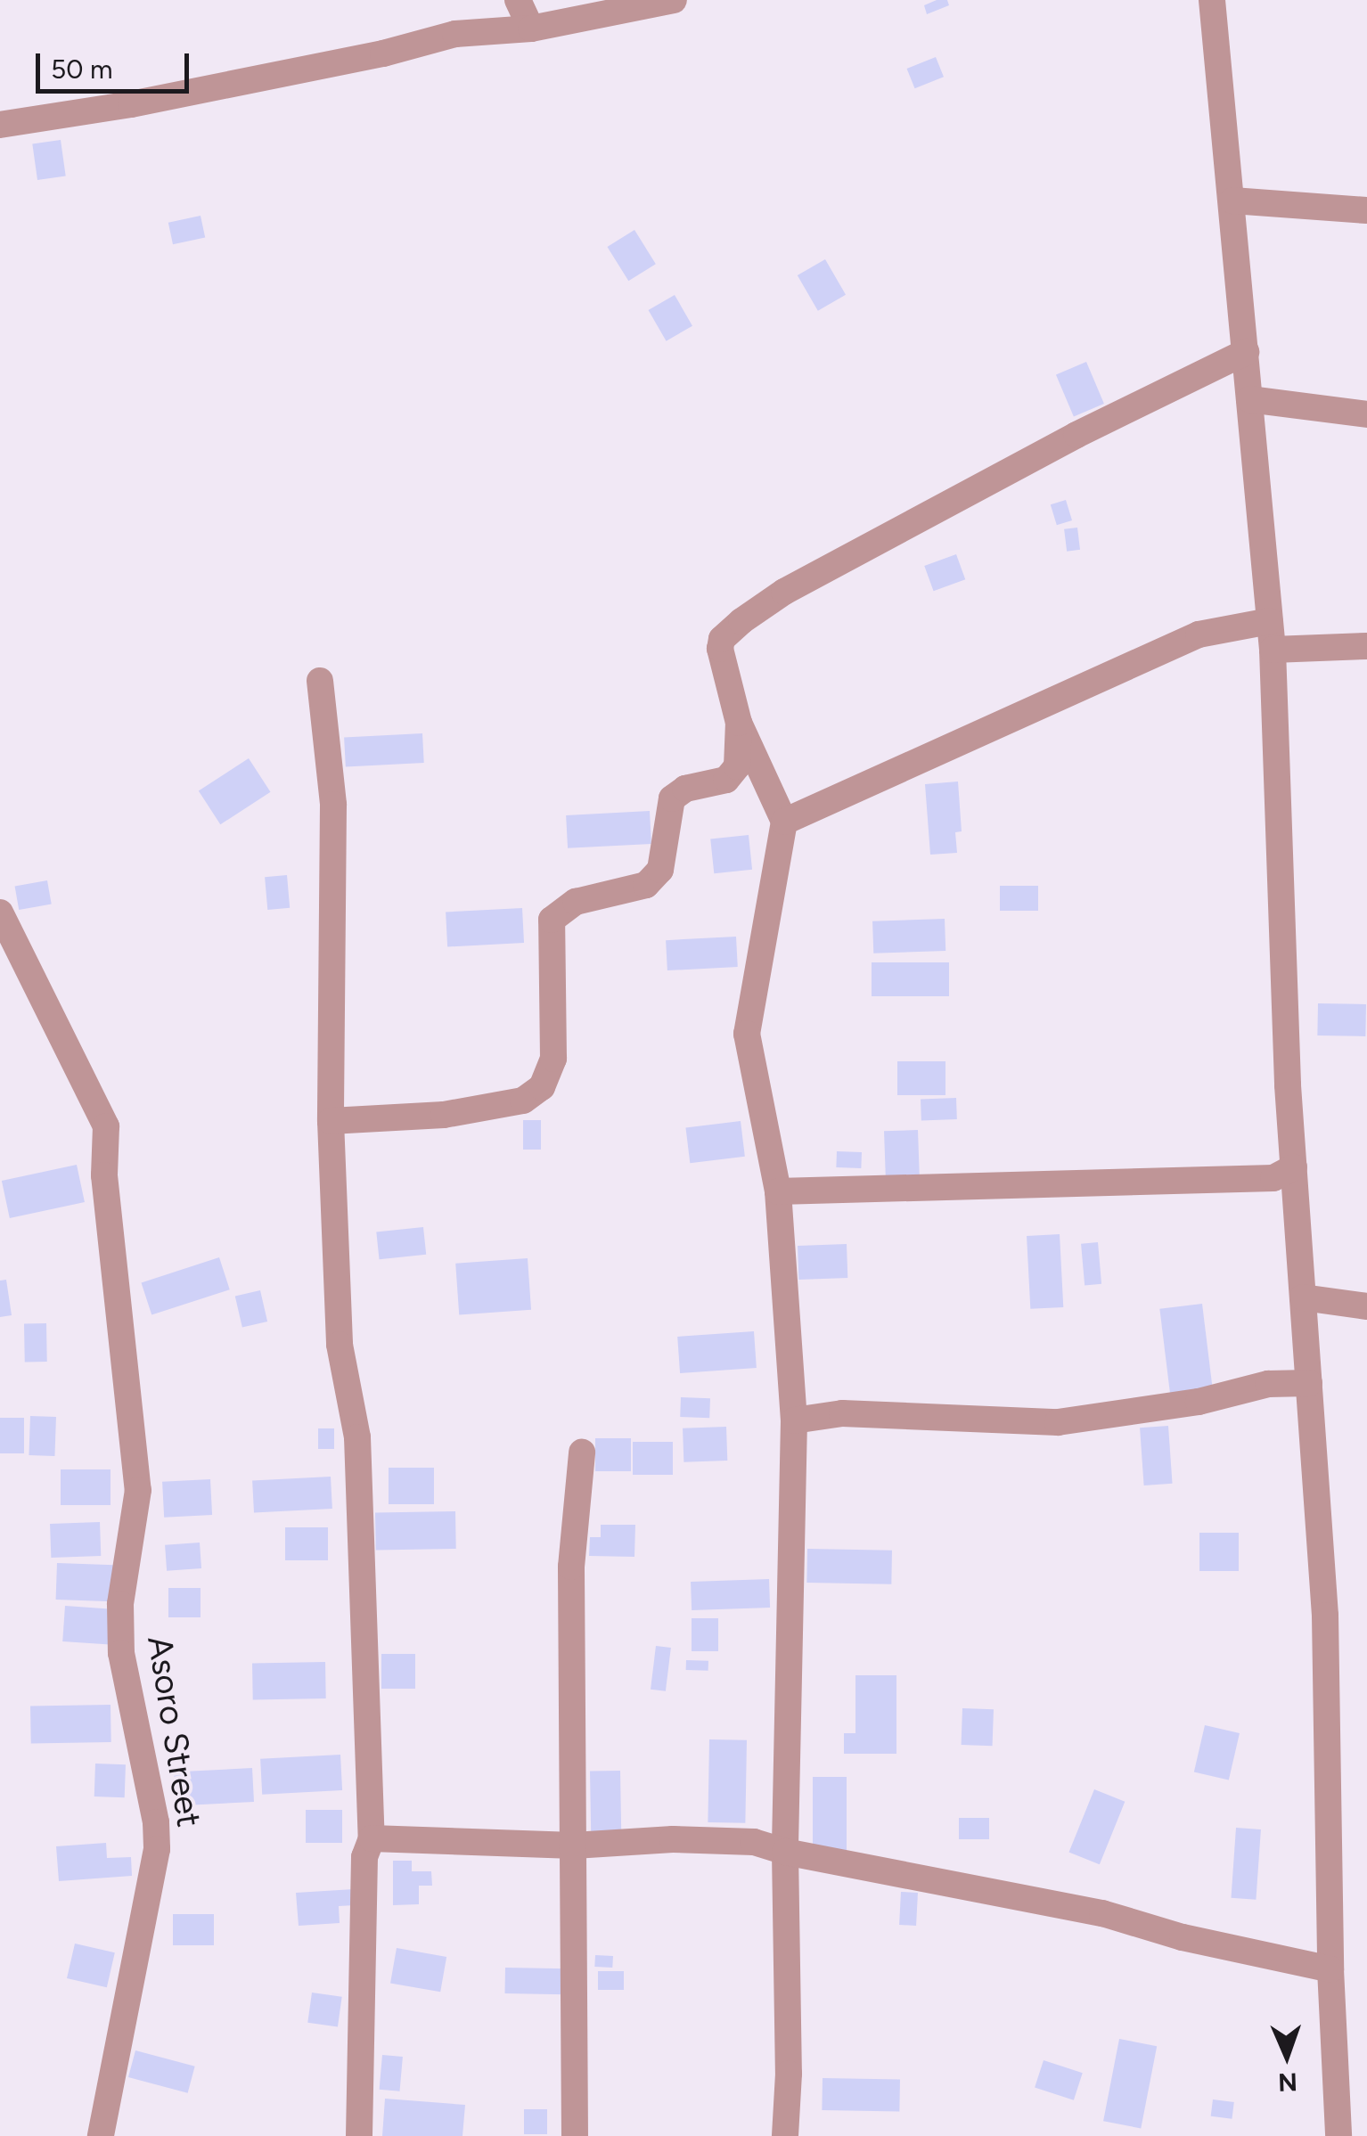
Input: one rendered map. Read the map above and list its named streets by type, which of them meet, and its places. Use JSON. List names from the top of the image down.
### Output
{
  "streets": {
    "street": ["Asoro Street"]
  },
  "scale_bar": "50 m",
  "north": "bottom"
}
